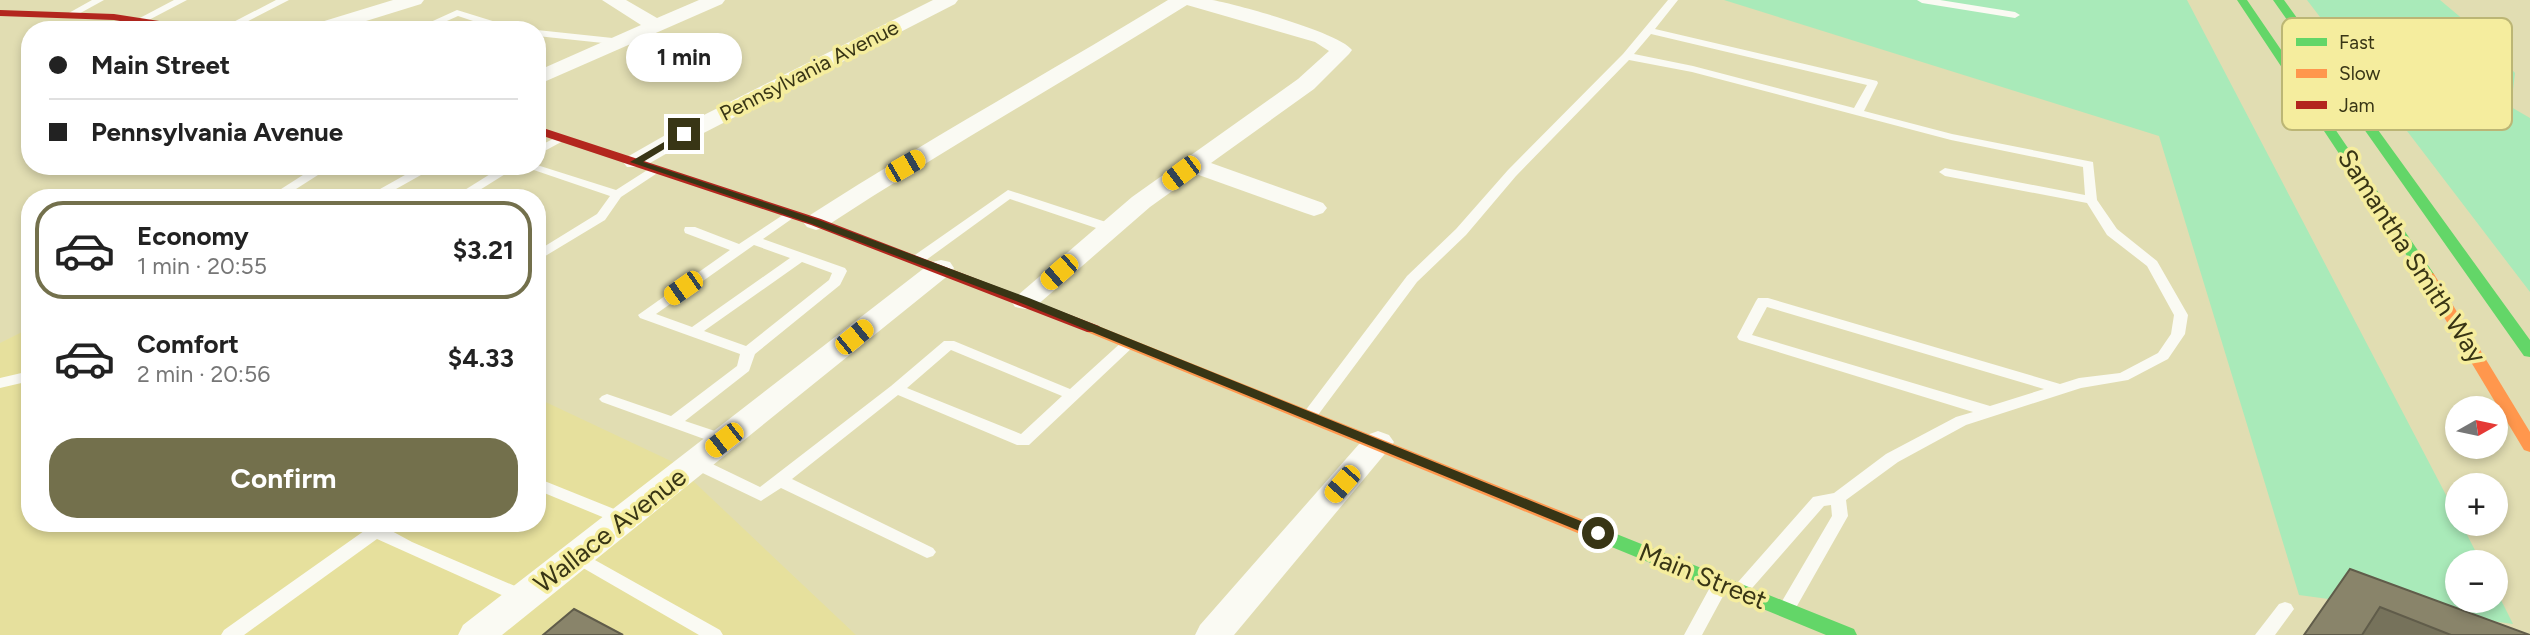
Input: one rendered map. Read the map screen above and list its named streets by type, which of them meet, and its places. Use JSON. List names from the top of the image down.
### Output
{
  "streets": {
    "main road": ["Samantha Smith Way", "Main Street"],
    "street": ["Pennsylvania Avenue", "Wallace Avenue"]
  },
  "crossings": [
    ["Pennsylvania Avenue", "Main Street"],
    ["Wallace Avenue", "Main Street"]
  ],
  "legend": ["Fast", "Slow", "Jam"],
  "north": "right",
  "page": {
    "banner": ["Main Street", "Pennsylvania Avenue"],
    "bubble": "1 min",
    "list": [
      {
        "name": "Economy",
        "note": "1 min · 20:55",
        "value": "$3.21"
      },
      {
        "name": "Comfort",
        "note": "2 min · 20:56",
        "value": "$4.33"
      }
    ],
    "map_buttons": ["+", "−"],
    "buttons": "Confirm"
  }
}
